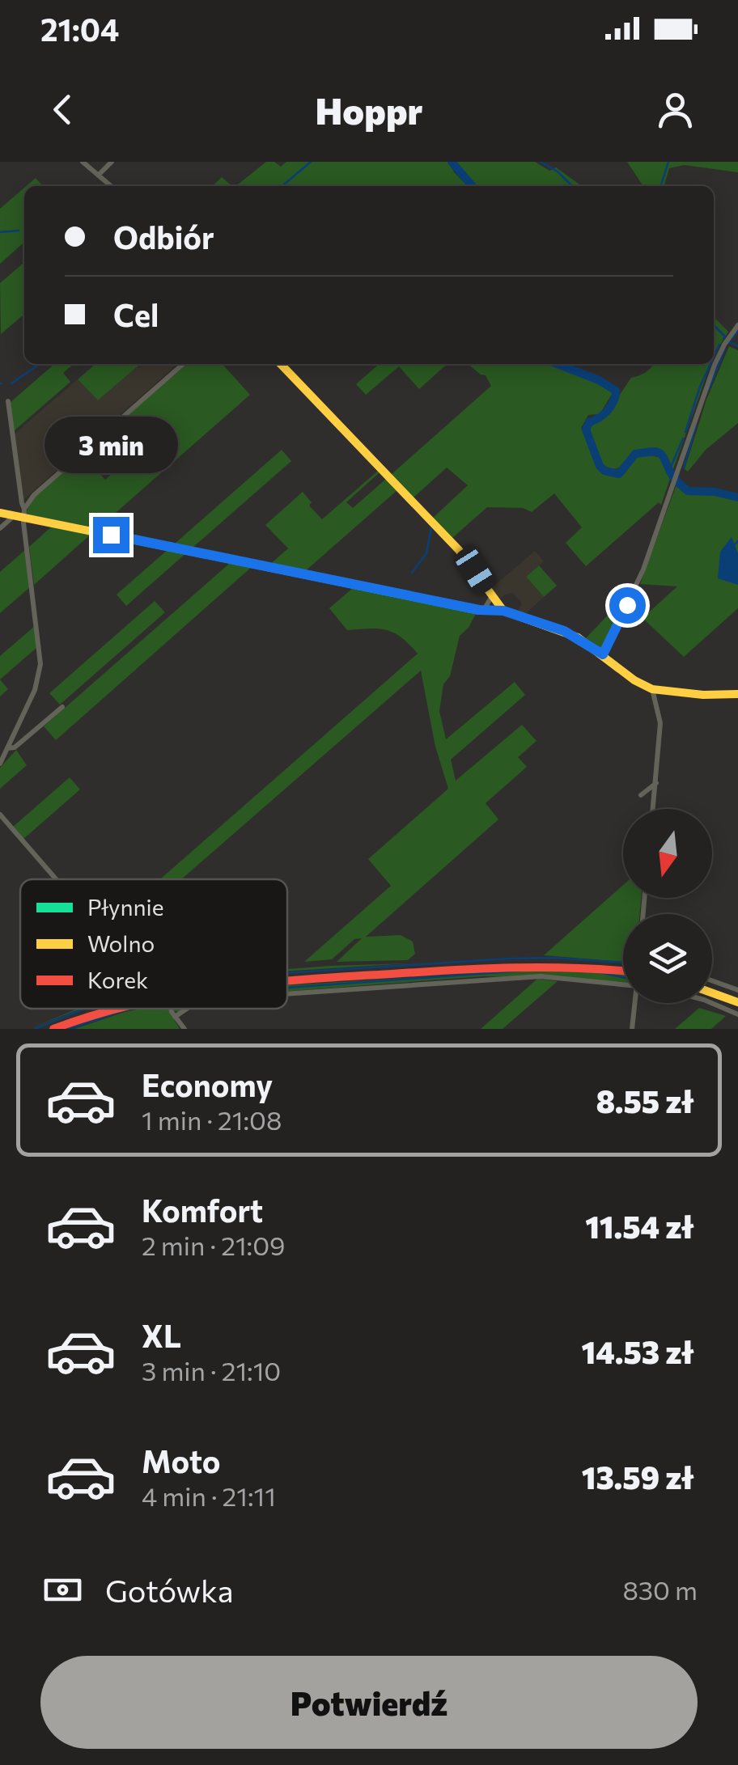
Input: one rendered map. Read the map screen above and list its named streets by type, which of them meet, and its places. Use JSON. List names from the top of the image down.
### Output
{
  "legend": ["Płynnie", "Wolno", "Korek"],
  "north": "bottom",
  "page": {
    "status": "21:04",
    "header": "Hoppr",
    "banner": ["Odbiór", "Cel"],
    "bubble": "3 min",
    "list": [
      {
        "name": "Economy",
        "note": "1 min · 21:08",
        "value": "8.55 zł"
      },
      {
        "name": "Komfort",
        "note": "2 min · 21:09",
        "value": "11.54 zł"
      },
      {
        "name": "XL",
        "note": "3 min · 21:10",
        "value": "14.53 zł"
      },
      {
        "name": "Moto",
        "note": "4 min · 21:11",
        "value": "13.59 zł"
      }
    ],
    "pay": ["Gotówka", "830 m"],
    "buttons": "Potwierdź"
  }
}
